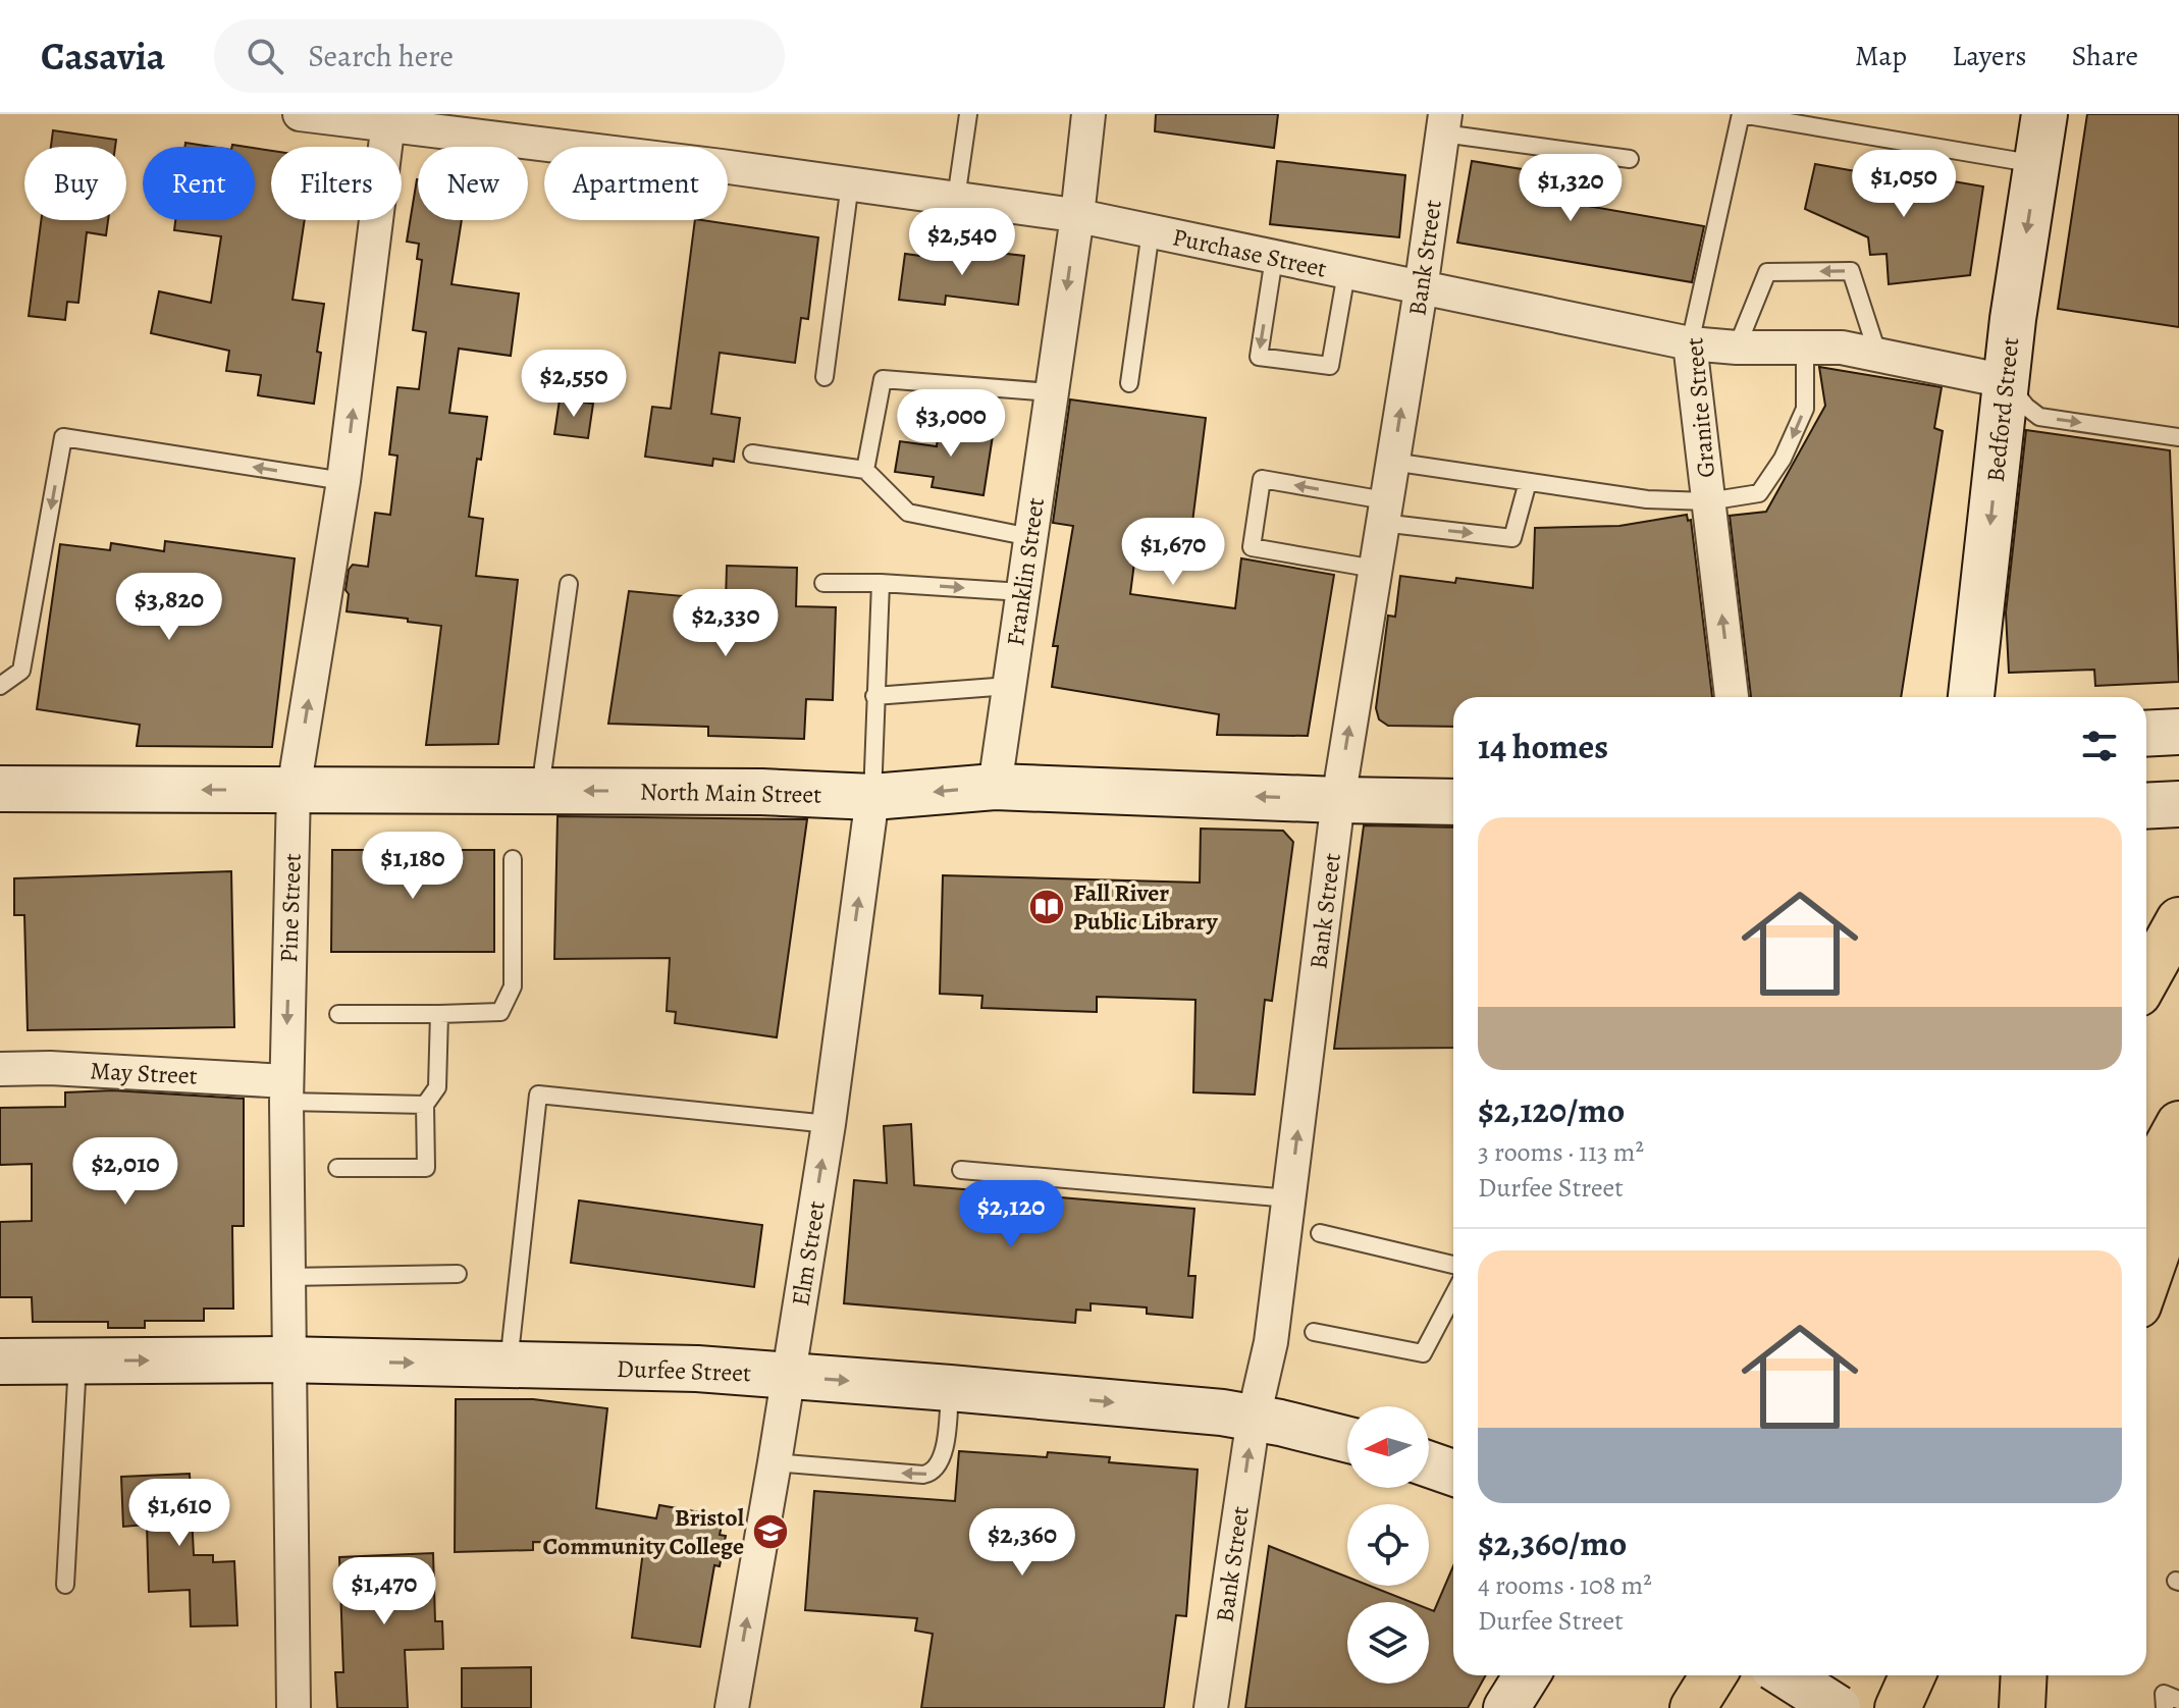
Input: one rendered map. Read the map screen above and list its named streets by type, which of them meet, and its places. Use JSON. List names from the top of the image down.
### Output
{
  "streets": {
    "main road": ["Bedford Street", "North Main Street", "Durfee Street"],
    "street": [
      "Purchase Street",
      "Bank Street",
      "Granite Street",
      "Franklin Street",
      "Pine Street",
      "May Street",
      "Elm Street"
    ]
  },
  "crossings": [
    ["Purchase Street", "Bank Street"],
    ["Purchase Street", "Granite Street"],
    ["Purchase Street", "Bedford Street"],
    ["Purchase Street", "Franklin Street"],
    ["Purchase Street", "Pine Street"],
    ["Bank Street", "North Main Street"],
    ["Bank Street", "Durfee Street"],
    ["Franklin Street", "North Main Street"],
    ["North Main Street", "Pine Street"],
    ["North Main Street", "Elm Street"],
    ["Pine Street", "May Street"],
    ["Pine Street", "Durfee Street"],
    ["Elm Street", "Durfee Street"]
  ],
  "one_way": [
    "Bank Street",
    "Bedford Street",
    "North Main Street",
    "Elm Street",
    "Durfee Street"
  ],
  "places": {
    "library": ["Fall River Public Library"],
    "school or university": ["Bristol Community College"]
  },
  "north": "left",
  "page": {
    "header": "Casavia",
    "search": "Search here",
    "nav": ["Map", "Layers", "Share"],
    "chip": [
      "Buy",
      "Rent",
      "Filters",
      "New",
      "Apartment"
    ],
    "price": [
      "$1,050",
      "$1,320",
      "$2,540",
      "$2,550",
      "$3,000",
      "$1,670",
      "$3,820",
      "$2,330",
      "$1,180",
      "$2,010",
      "$2,120",
      "$1,610",
      "$2,360",
      "$1,470"
    ],
    "heading": "14 homes",
    "list": [
      {
        "name": "$2,120/mo",
        "note": "3 rooms · 113 m² · Durfee Street"
      },
      {
        "name": "$2,360/mo",
        "note": "4 rooms · 108 m² · Durfee Street"
      }
    ]
  }
}
